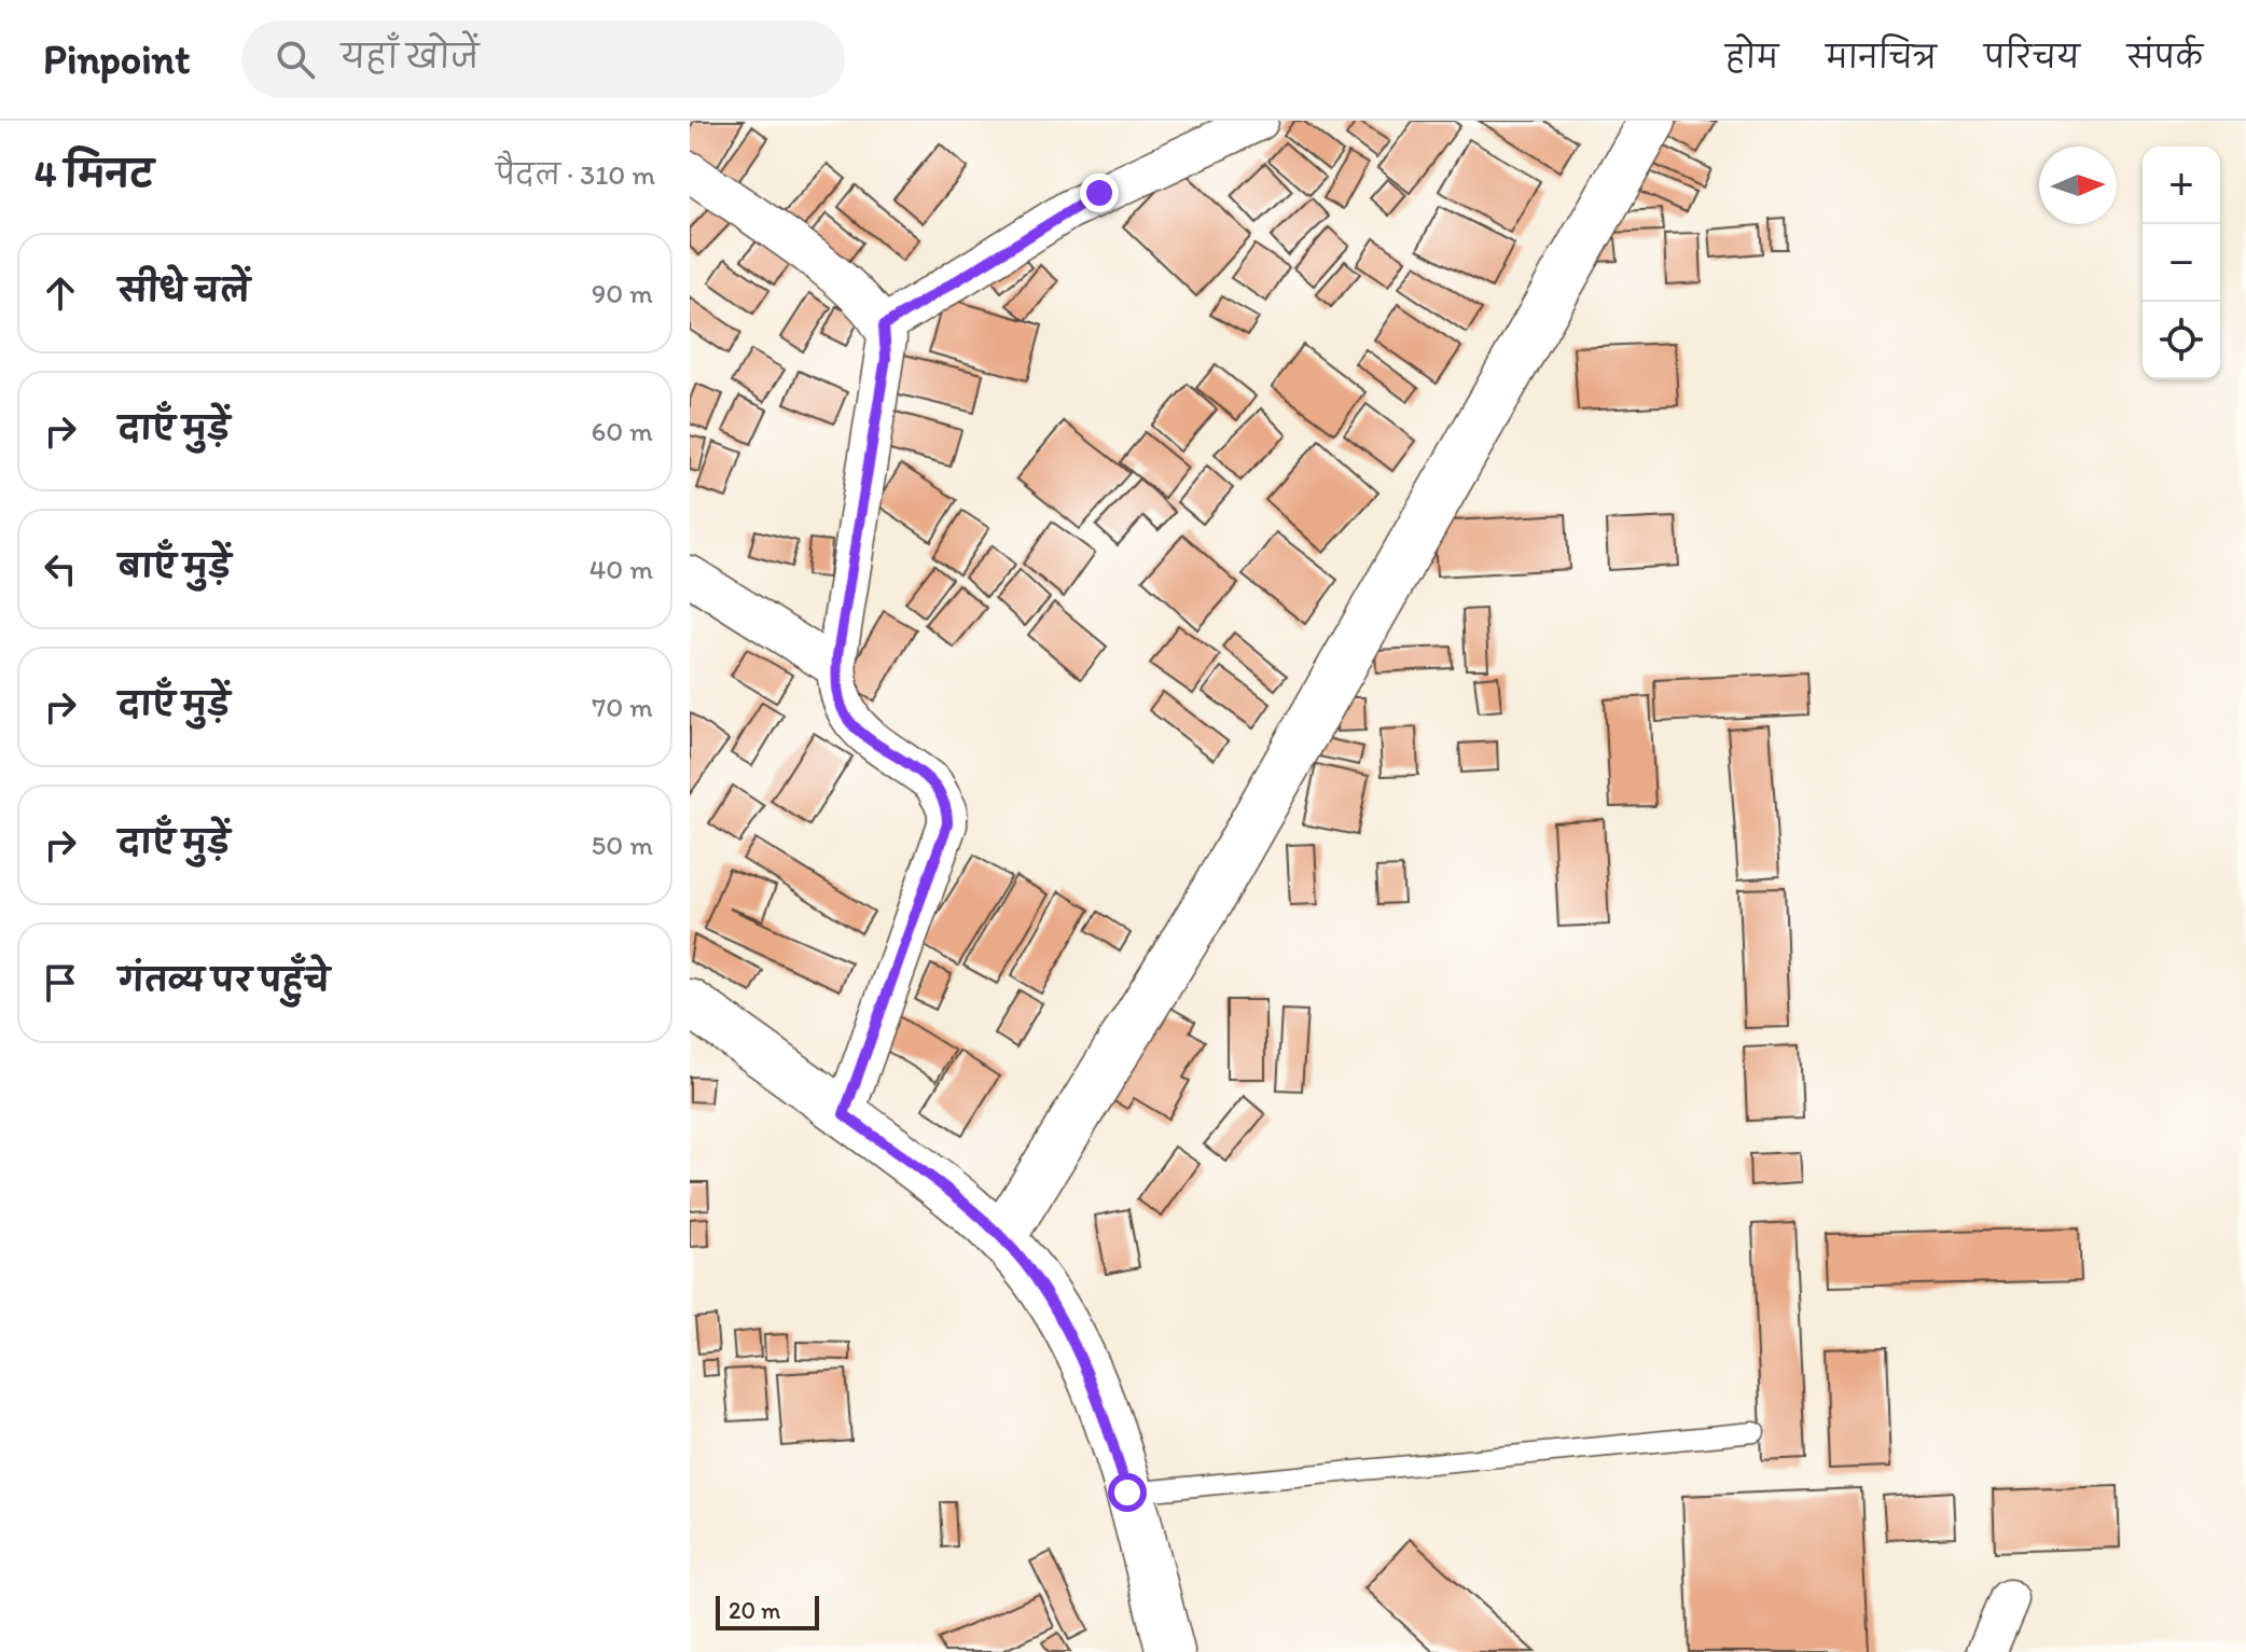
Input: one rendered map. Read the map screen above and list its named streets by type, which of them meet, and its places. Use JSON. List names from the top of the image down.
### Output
{
  "scale_bar": "20 m",
  "north": "right",
  "page": {
    "header": "Pinpoint",
    "search": "यहाँ खोजें",
    "nav": [
      "होम",
      "मानचित्र",
      "परिचय",
      "संपर्क"
    ],
    "heading": ["4 मिनट", "पैदल · 310 m"],
    "map_buttons": ["+", "−"],
    "list": [
      ["सीधे चलें", "90 m"],
      ["दाएँ मुड़ें", "60 m"],
      ["बाएँ मुड़ें", "40 m"],
      ["दाएँ मुड़ें", "70 m"],
      ["दाएँ मुड़ें", "50 m"],
      "गंतव्य पर पहुँचे"
    ],
    "scale": "20 m"
  }
}
